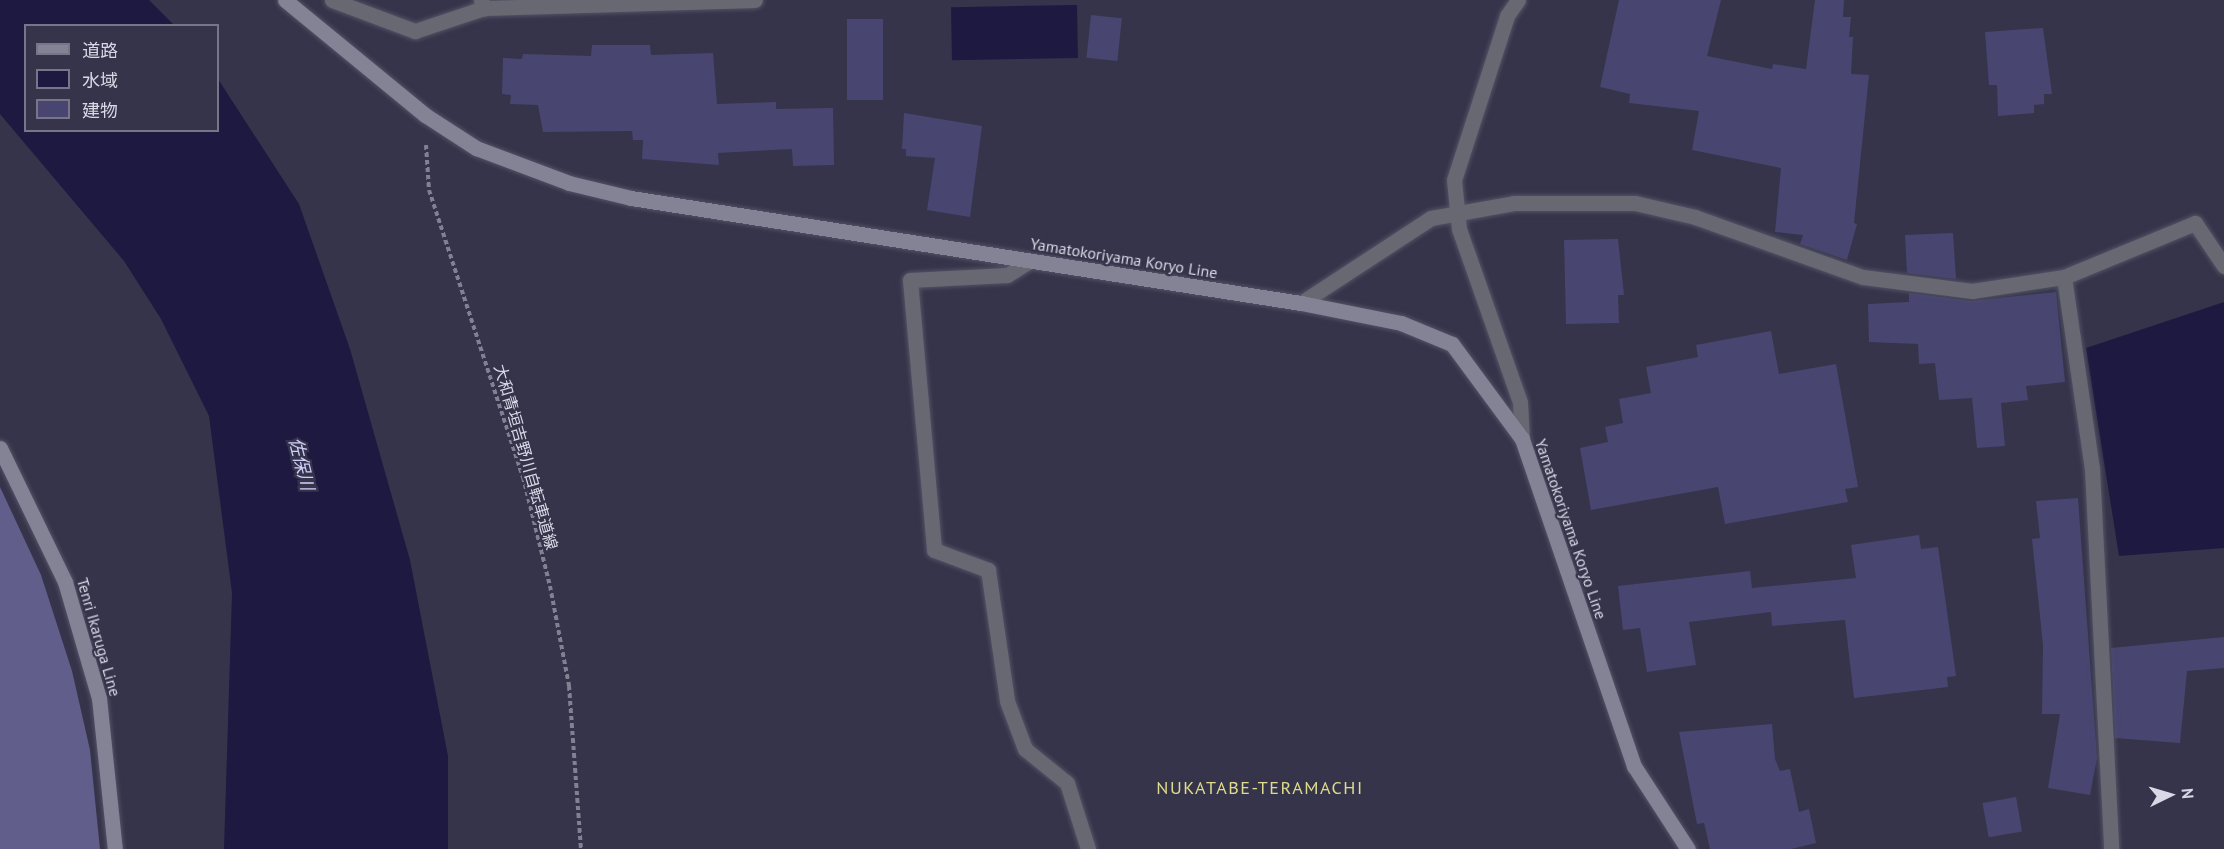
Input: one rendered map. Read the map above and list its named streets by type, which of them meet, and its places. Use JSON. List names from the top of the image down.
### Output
{
  "streets": {
    "main road": ["Yamatokoriyama Koryo Line", "Tenri Ikaruga Line"],
    "path": ["大和青垣吉野川自転車道線"]
  },
  "crossings": [
    ["Yamatokoriyama Koryo Line", "大和青垣吉野川自転車道線"]
  ],
  "districts": ["NUKATABE-TERAMACHI"],
  "water": ["佐保川"],
  "legend": ["道路", "水域", "建物"],
  "north": "right"
}
